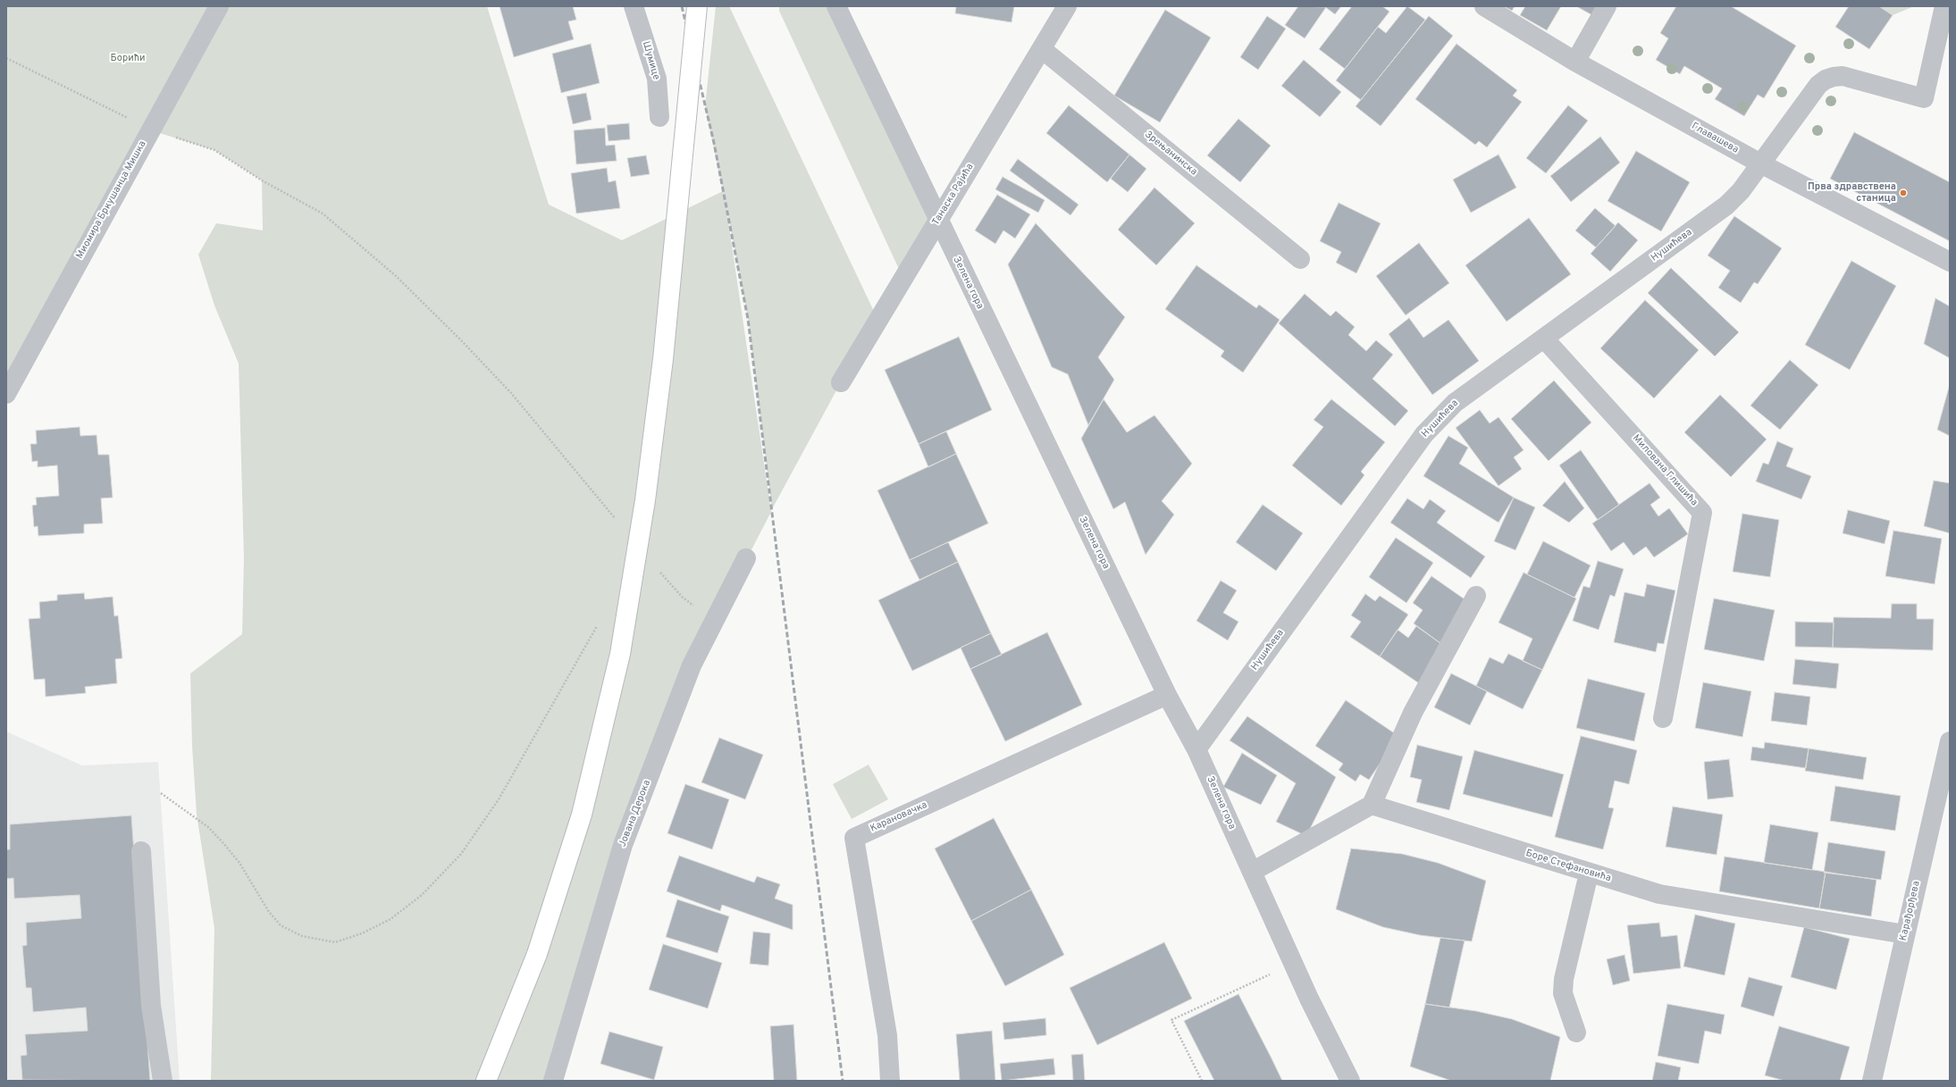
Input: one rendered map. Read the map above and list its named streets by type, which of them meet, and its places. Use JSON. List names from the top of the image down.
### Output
{
  "streets": {
    "street": [
      "Шумице",
      "Главашева",
      "Зрењанинска",
      "Танаска Рајића",
      "Миомира Бркушанца Мишка",
      "Нушићева",
      "Зелена гора",
      "Милована Глишића",
      "Јована Дерока",
      "Карановачка",
      "Боре Стефановића",
      "Карађорђева"
    ]
  },
  "crossings": [
    ["Главашева", "Нушићева"],
    ["Зрењанинска", "Танаска Рајића"],
    ["Танаска Рајића", "Зелена гора"],
    ["Нушићева", "Зелена гора"],
    ["Нушићева", "Милована Глишића"],
    ["Зелена гора", "Карановачка"],
    ["Боре Стефановића", "Карађорђева"]
  ],
  "parks": ["Борићи"],
  "places": ["Прва здравствена станица"]
}
